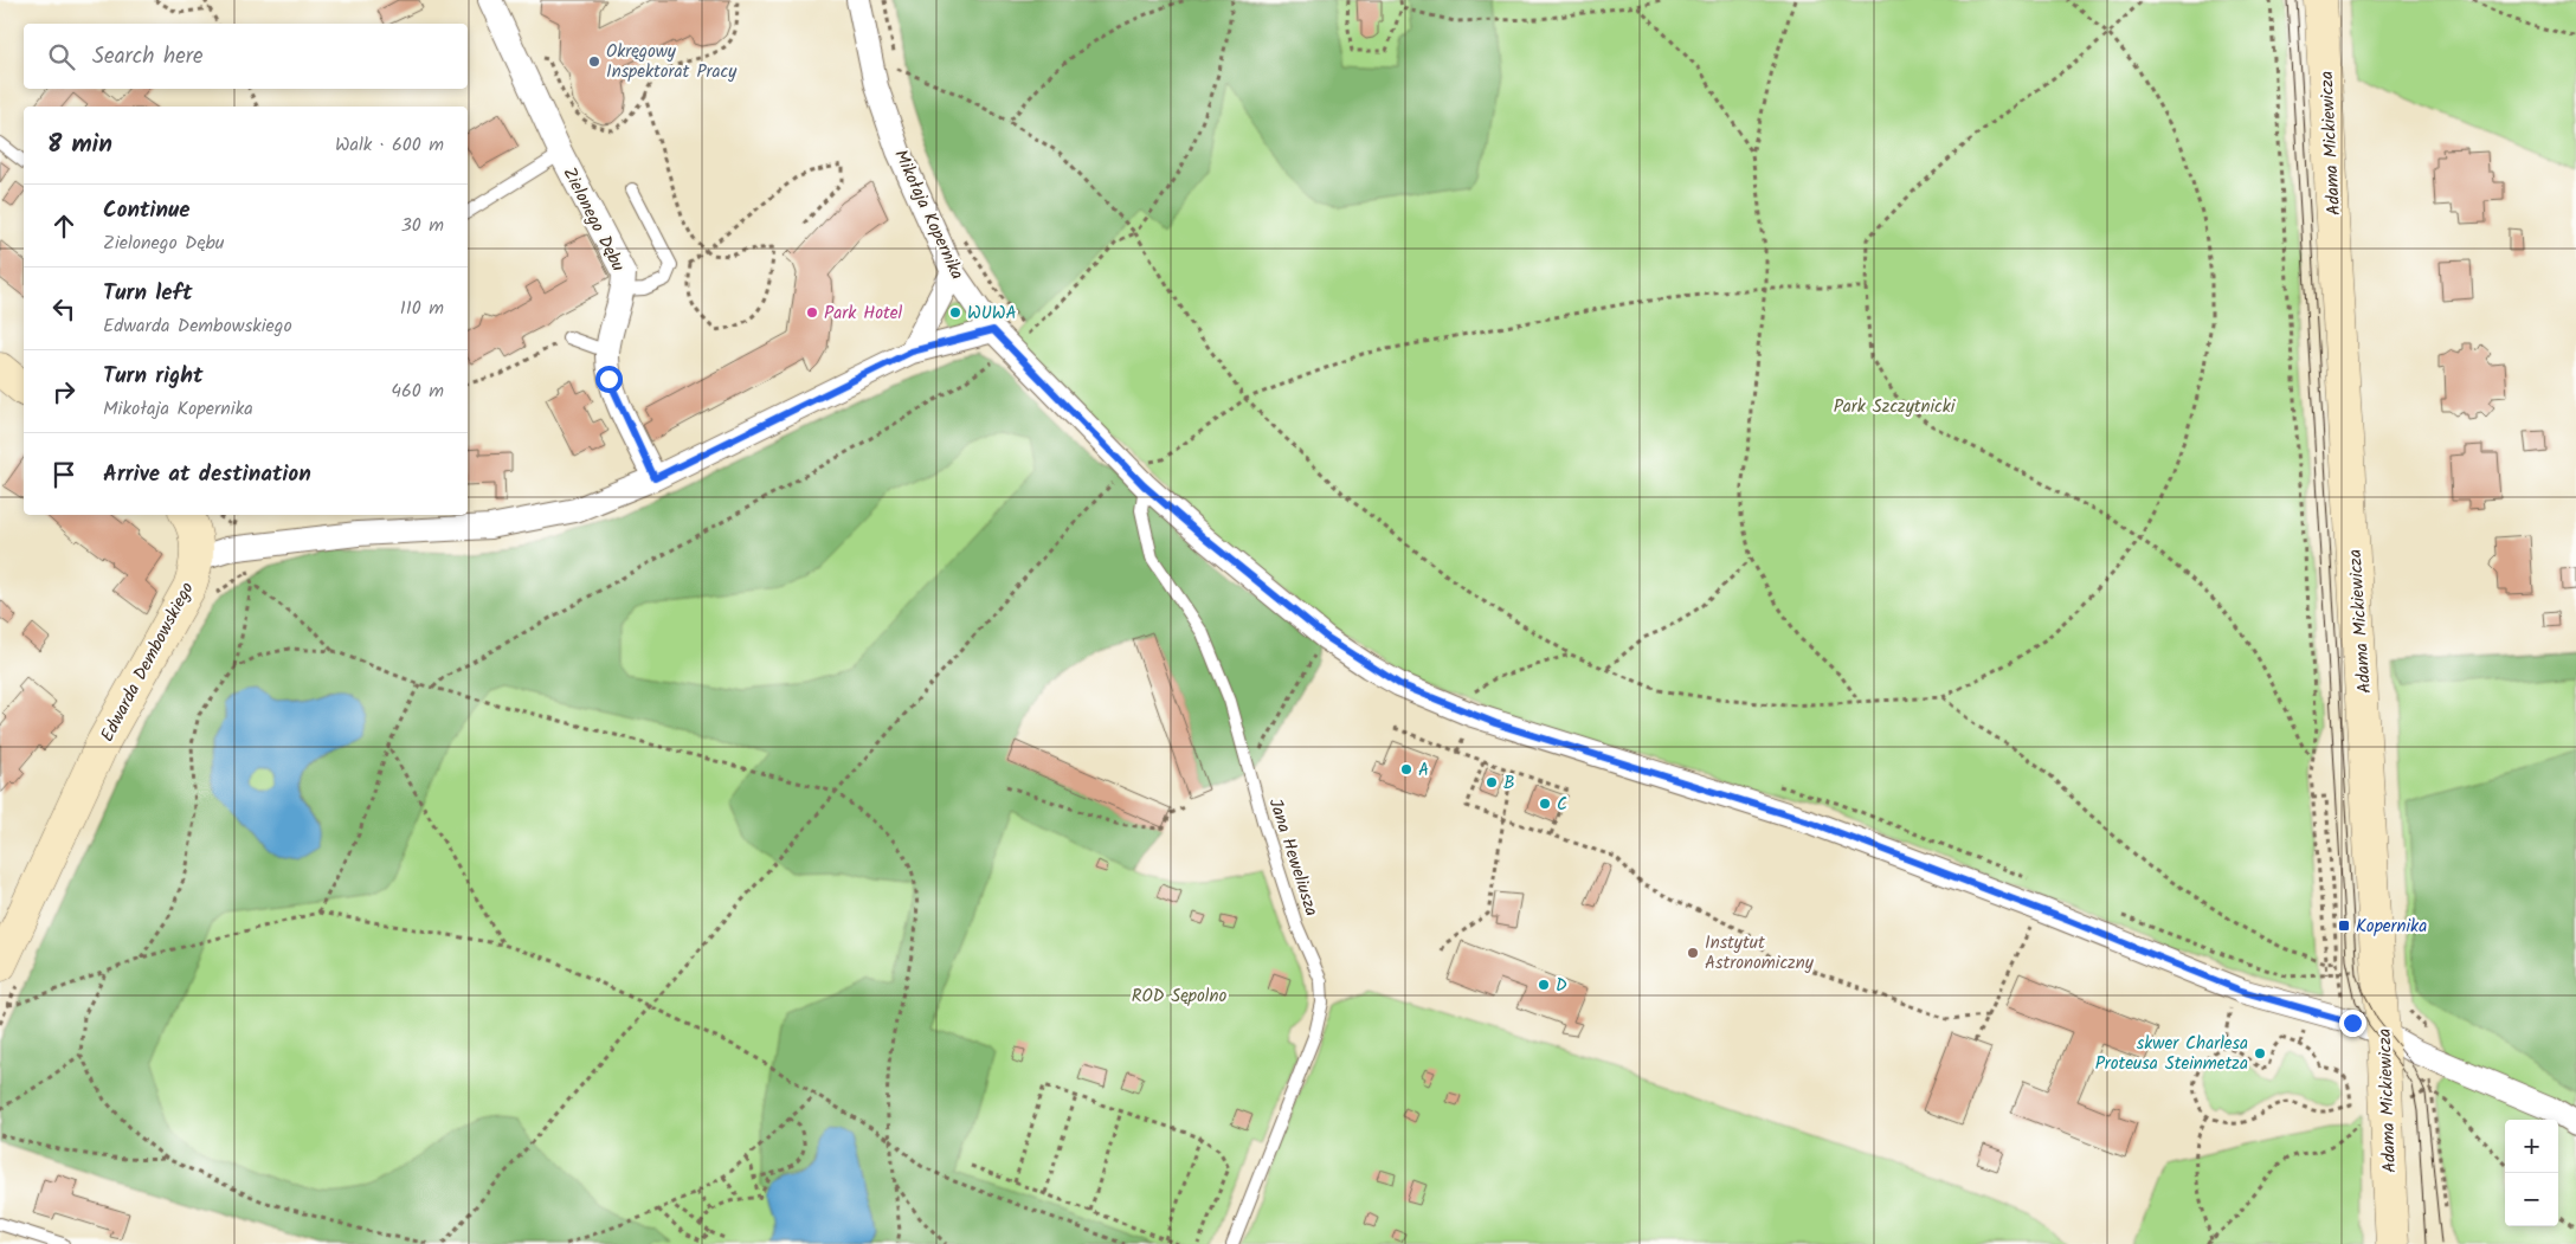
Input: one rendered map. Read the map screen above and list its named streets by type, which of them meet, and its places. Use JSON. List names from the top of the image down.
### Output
{
  "streets": {
    "main road": ["Adama Mickiewicza", "Edwarda Dembowskiego"],
    "street": ["Mikołaja Kopernika", "Zielonego Dębu"],
    "lane": ["Jana Heweliusza"]
  },
  "crossings": [
    ["Adama Mickiewicza", "Mikołaja Kopernika"],
    ["Mikołaja Kopernika", "Edwarda Dembowskiego"],
    ["Mikołaja Kopernika", "Jana Heweliusza"],
    ["Zielonego Dębu", "Edwarda Dembowskiego"]
  ],
  "parks": ["Park Szczytnicki", "ROD Sępolno"],
  "places": {
    "other": [
      "Okręgowy Inspektorat Pracy",
      "Park Hotel",
      "WUWA",
      "A",
      "B",
      "C",
      "Instytut Astronomiczny",
      "D",
      "skwer Charlesa Proteusa Steinmetza"
    ],
    "transit": ["Kopernika"]
  },
  "page": {
    "search": "Search here",
    "heading": ["8 min", "Walk · 600 m"],
    "list": [
      ["Continue", "Zielonego Dębu", "30 m"],
      ["Turn left", "Edwarda Dembowskiego", "110 m"],
      ["Turn right", "Mikołaja Kopernika", "460 m"],
      "Arrive at destination"
    ],
    "map_buttons": ["+", "−"]
  }
}
